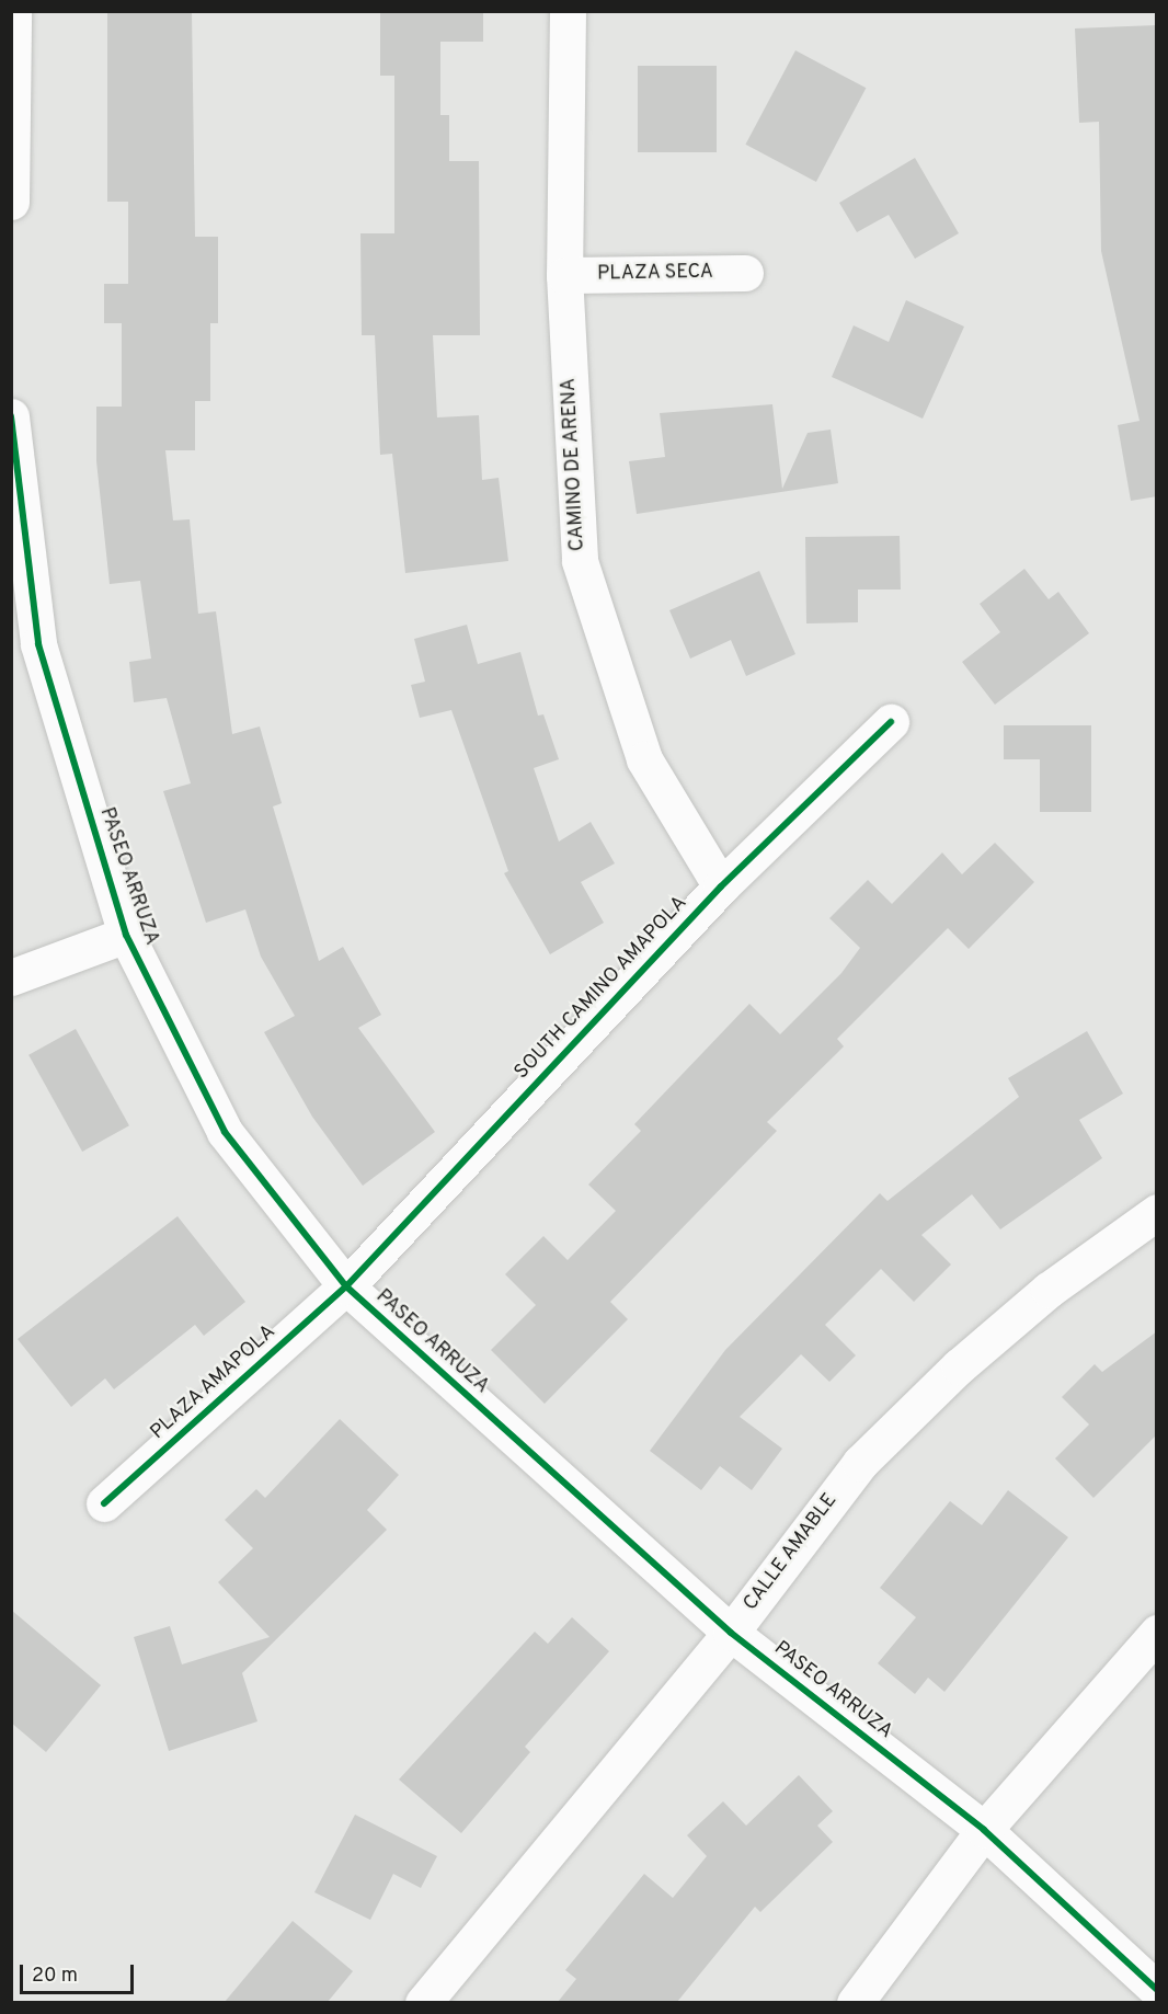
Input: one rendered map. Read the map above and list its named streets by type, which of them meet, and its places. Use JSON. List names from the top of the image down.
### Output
{
  "streets": {
    "street": [
      "PLAZA SECA",
      "CAMINO DE ARENA",
      "PASEO ARRUZA",
      "SOUTH CAMINO AMAPOLA",
      "PLAZA AMAPOLA",
      "CALLE AMABLE"
    ]
  },
  "crossings": [
    ["PLAZA SECA", "CAMINO DE ARENA"],
    ["CAMINO DE ARENA", "SOUTH CAMINO AMAPOLA"],
    ["PASEO ARRUZA", "SOUTH CAMINO AMAPOLA"],
    ["PASEO ARRUZA", "PLAZA AMAPOLA"],
    ["PASEO ARRUZA", "CALLE AMABLE"],
    ["SOUTH CAMINO AMAPOLA", "PLAZA AMAPOLA"]
  ],
  "scale_bar": "20 m"
}
